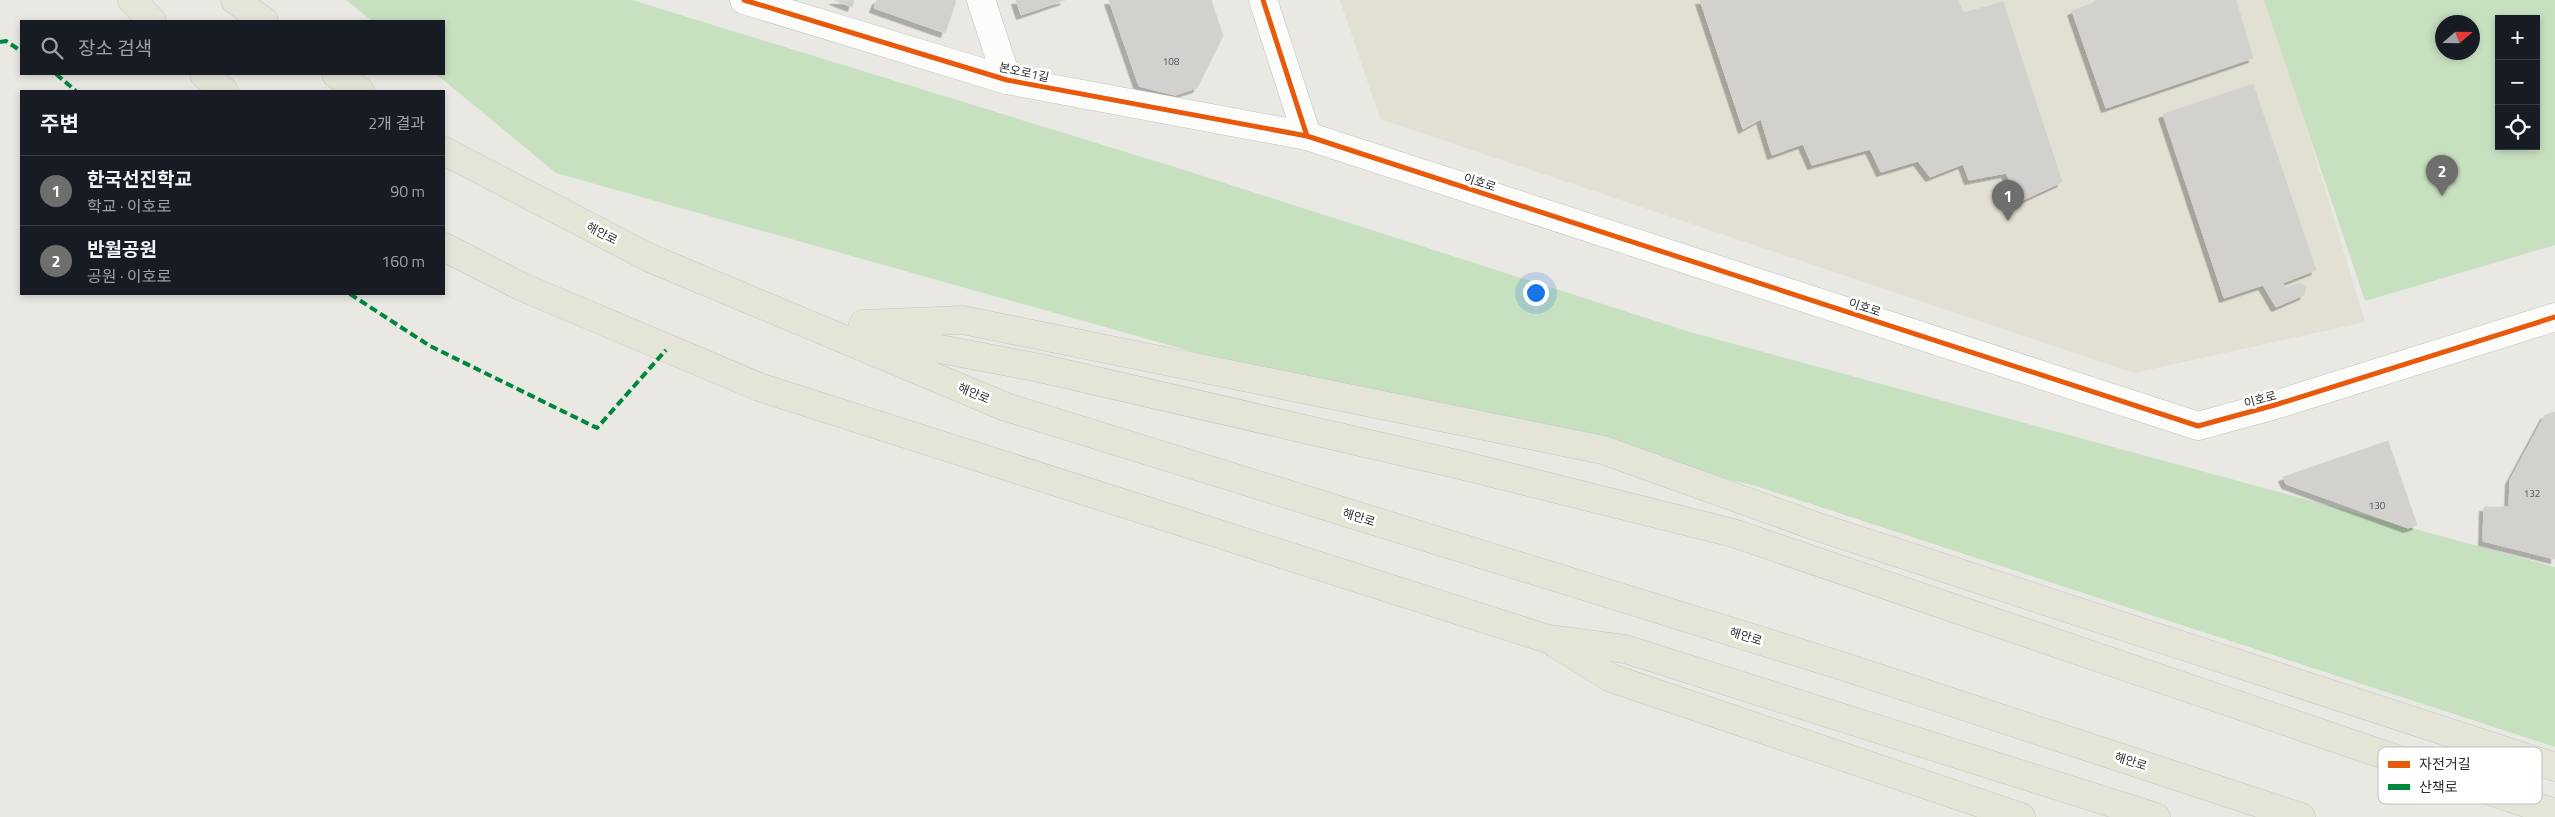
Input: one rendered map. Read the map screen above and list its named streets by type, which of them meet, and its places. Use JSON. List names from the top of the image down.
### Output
{
  "streets": {
    "main road": ["해안로"],
    "street": ["본오로1길", "이호로"]
  },
  "crossings": [
    ["본오로1길", "이호로"]
  ],
  "house_numbers": ["108", "132", "130"],
  "legend": ["자전거길", "산책로"],
  "north": "right",
  "page": {
    "map_buttons": ["+", "−"],
    "search": "장소 검색",
    "heading": ["주변", "2개 결과"],
    "pins": ["2", "1"],
    "list": [
      {
        "mark": "1",
        "name": "한국선진학교",
        "note": "학교 · 이호로",
        "value": "90 m"
      },
      {
        "mark": "2",
        "name": "반월공원",
        "note": "공원 · 이호로",
        "value": "160 m"
      }
    ]
  }
}
